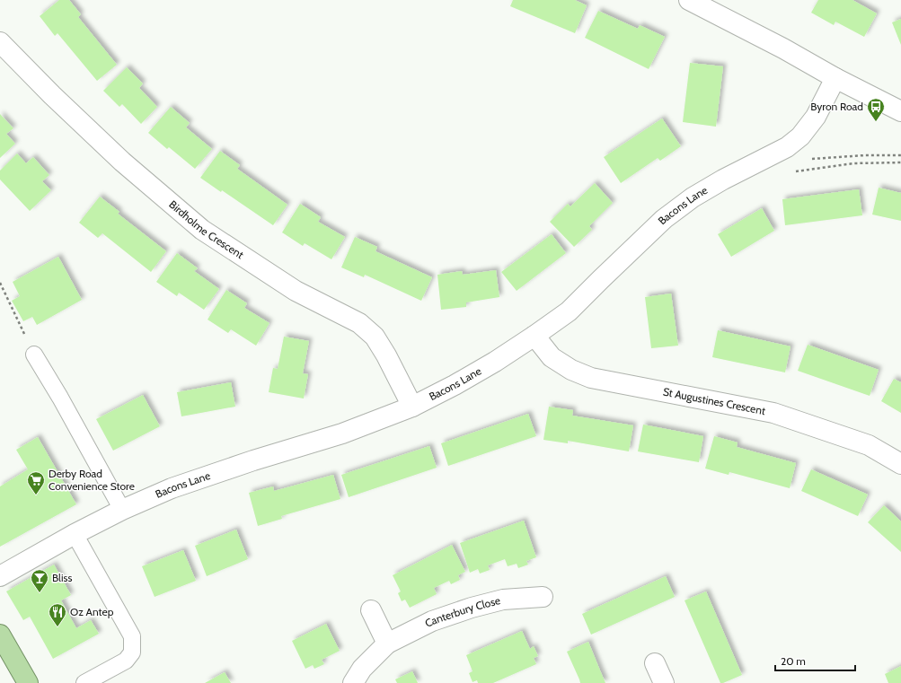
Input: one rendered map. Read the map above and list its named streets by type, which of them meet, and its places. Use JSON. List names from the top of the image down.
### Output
{
  "streets": {
    "street": [
      "Bacons Lane",
      "Birdholme Crescent",
      "St Augustines Crescent",
      "Canterbury Close"
    ]
  },
  "crossings": [
    ["Bacons Lane", "Birdholme Crescent"],
    ["Bacons Lane", "St Augustines Crescent"]
  ],
  "places": {
    "bus stop": ["Byron Road"],
    "supermarket": ["Derby Road Convenience Store"],
    "bar": ["Bliss"],
    "restaurant": ["Oz Antep"]
  },
  "scale_bar": "20 m"
}
